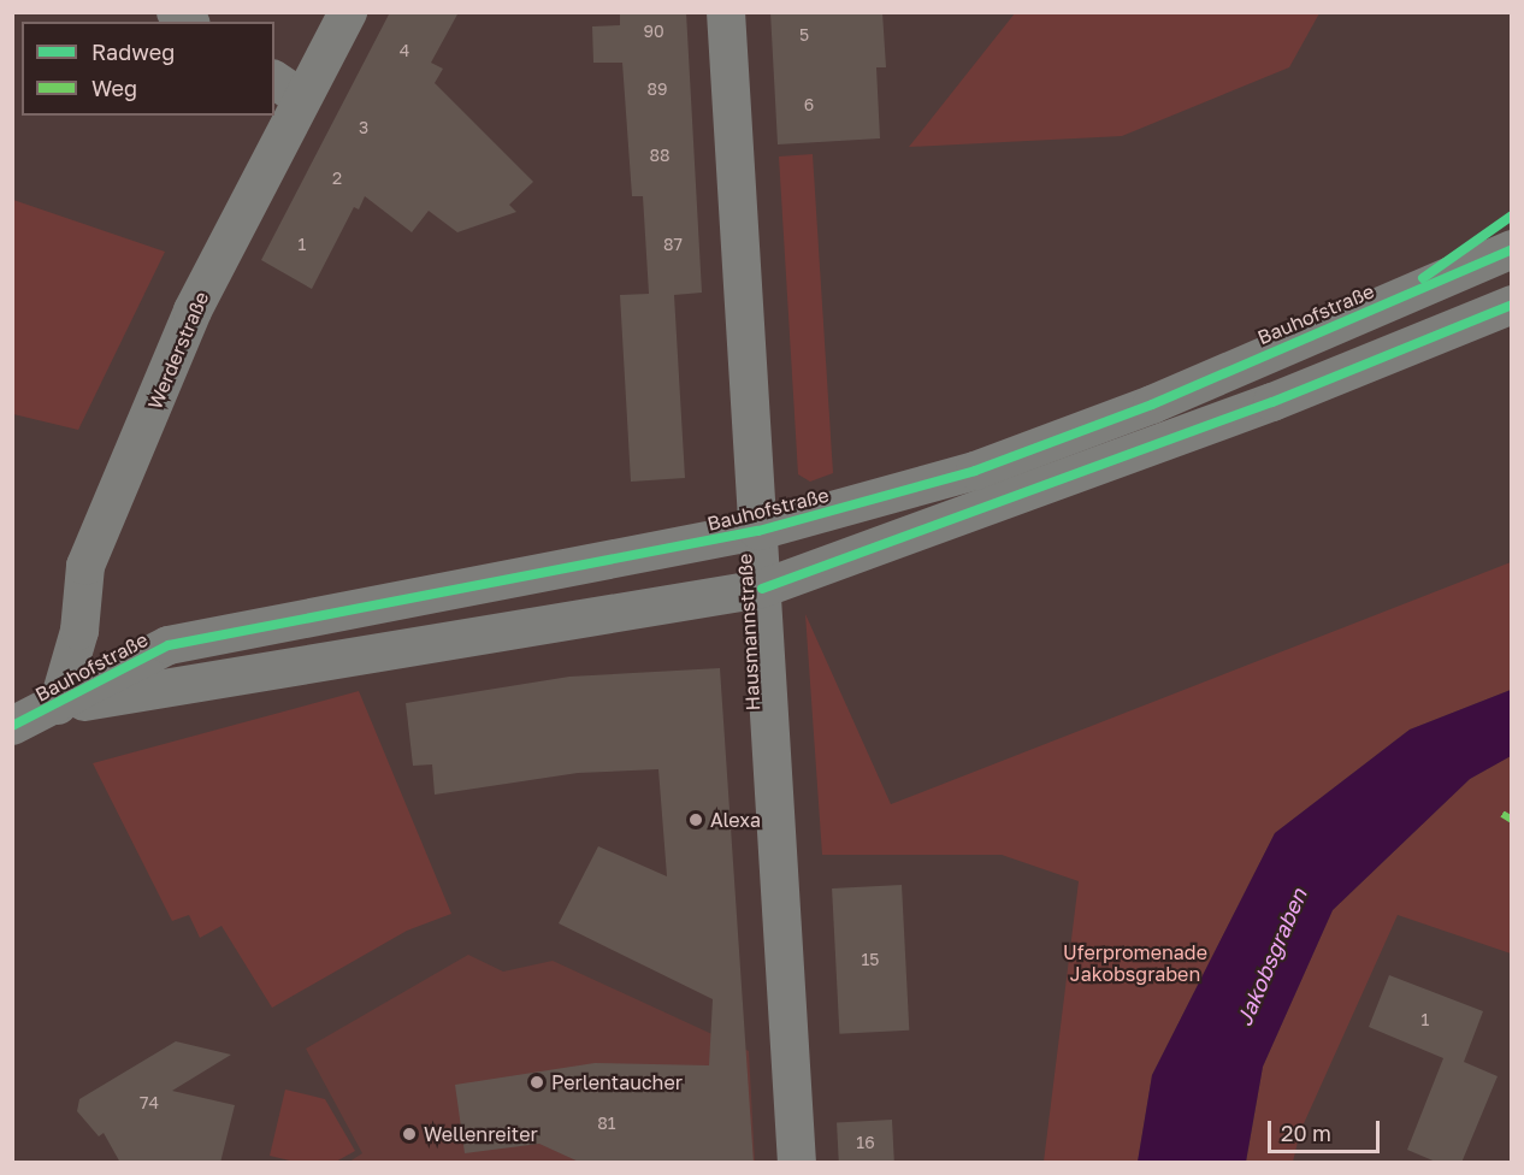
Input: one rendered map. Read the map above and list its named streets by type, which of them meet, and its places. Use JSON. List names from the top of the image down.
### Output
{
  "streets": {
    "street": ["Bauhofstraße", "Werderstraße", "Hausmannstraße"]
  },
  "crossings": [
    ["Bauhofstraße", "Werderstraße"],
    ["Bauhofstraße", "Hausmannstraße"]
  ],
  "water": ["Jakobsgraben"],
  "parks": ["Uferpromenade Jakobsgraben"],
  "places": ["Alexa", "Perlentaucher", "Wellenreiter"],
  "house_numbers": [
    "90",
    "5",
    "4",
    "89",
    "6",
    "3",
    "88",
    "2",
    "1",
    "87",
    "15",
    "1",
    "74",
    "81",
    "16"
  ],
  "legend": ["Radweg", "Weg"],
  "scale_bar": "20 m"
}
